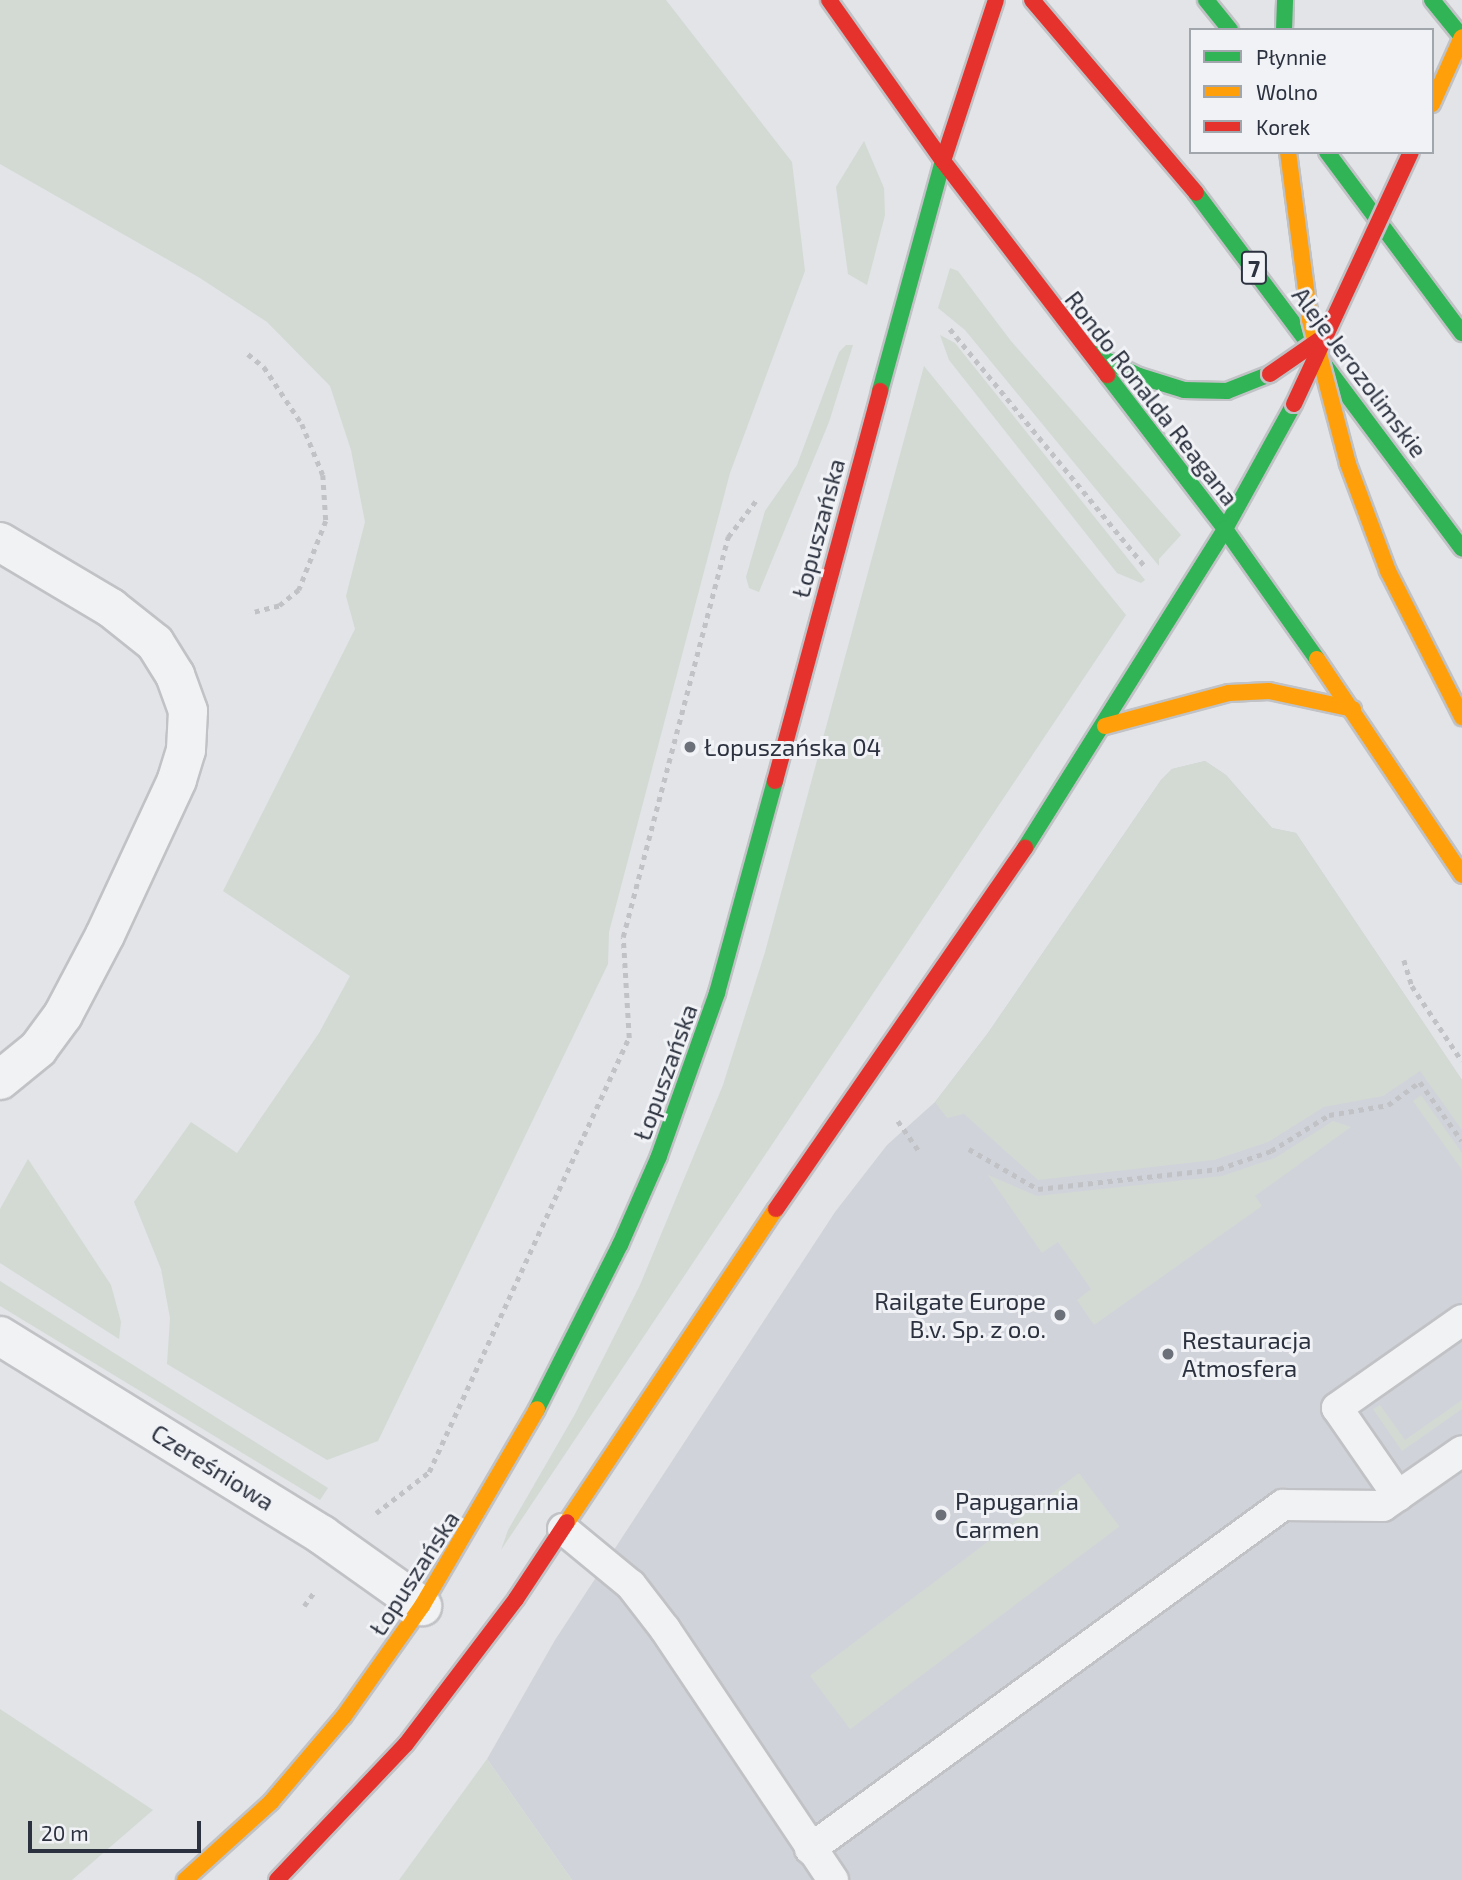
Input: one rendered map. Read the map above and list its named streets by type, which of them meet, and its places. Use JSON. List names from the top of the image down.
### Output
{
  "streets": {
    "main road": [
      "7",
      "Aleje Jerozolimskie",
      "Rondo Ronalda Reagana",
      "Łopuszańska"
    ],
    "street": ["Czereśniowa"]
  },
  "crossings": [
    ["Rondo Ronalda Reagana", "Łopuszańska"],
    ["Łopuszańska", "Czereśniowa"]
  ],
  "places": [
    "Łopuszańska 04",
    "Railgate Europe B.v. Sp. z o.o.",
    "Restauracja Atmosfera",
    "Papugarnia Carmen"
  ],
  "legend": ["Płynnie", "Wolno", "Korek"],
  "scale_bar": "20 m"
}
